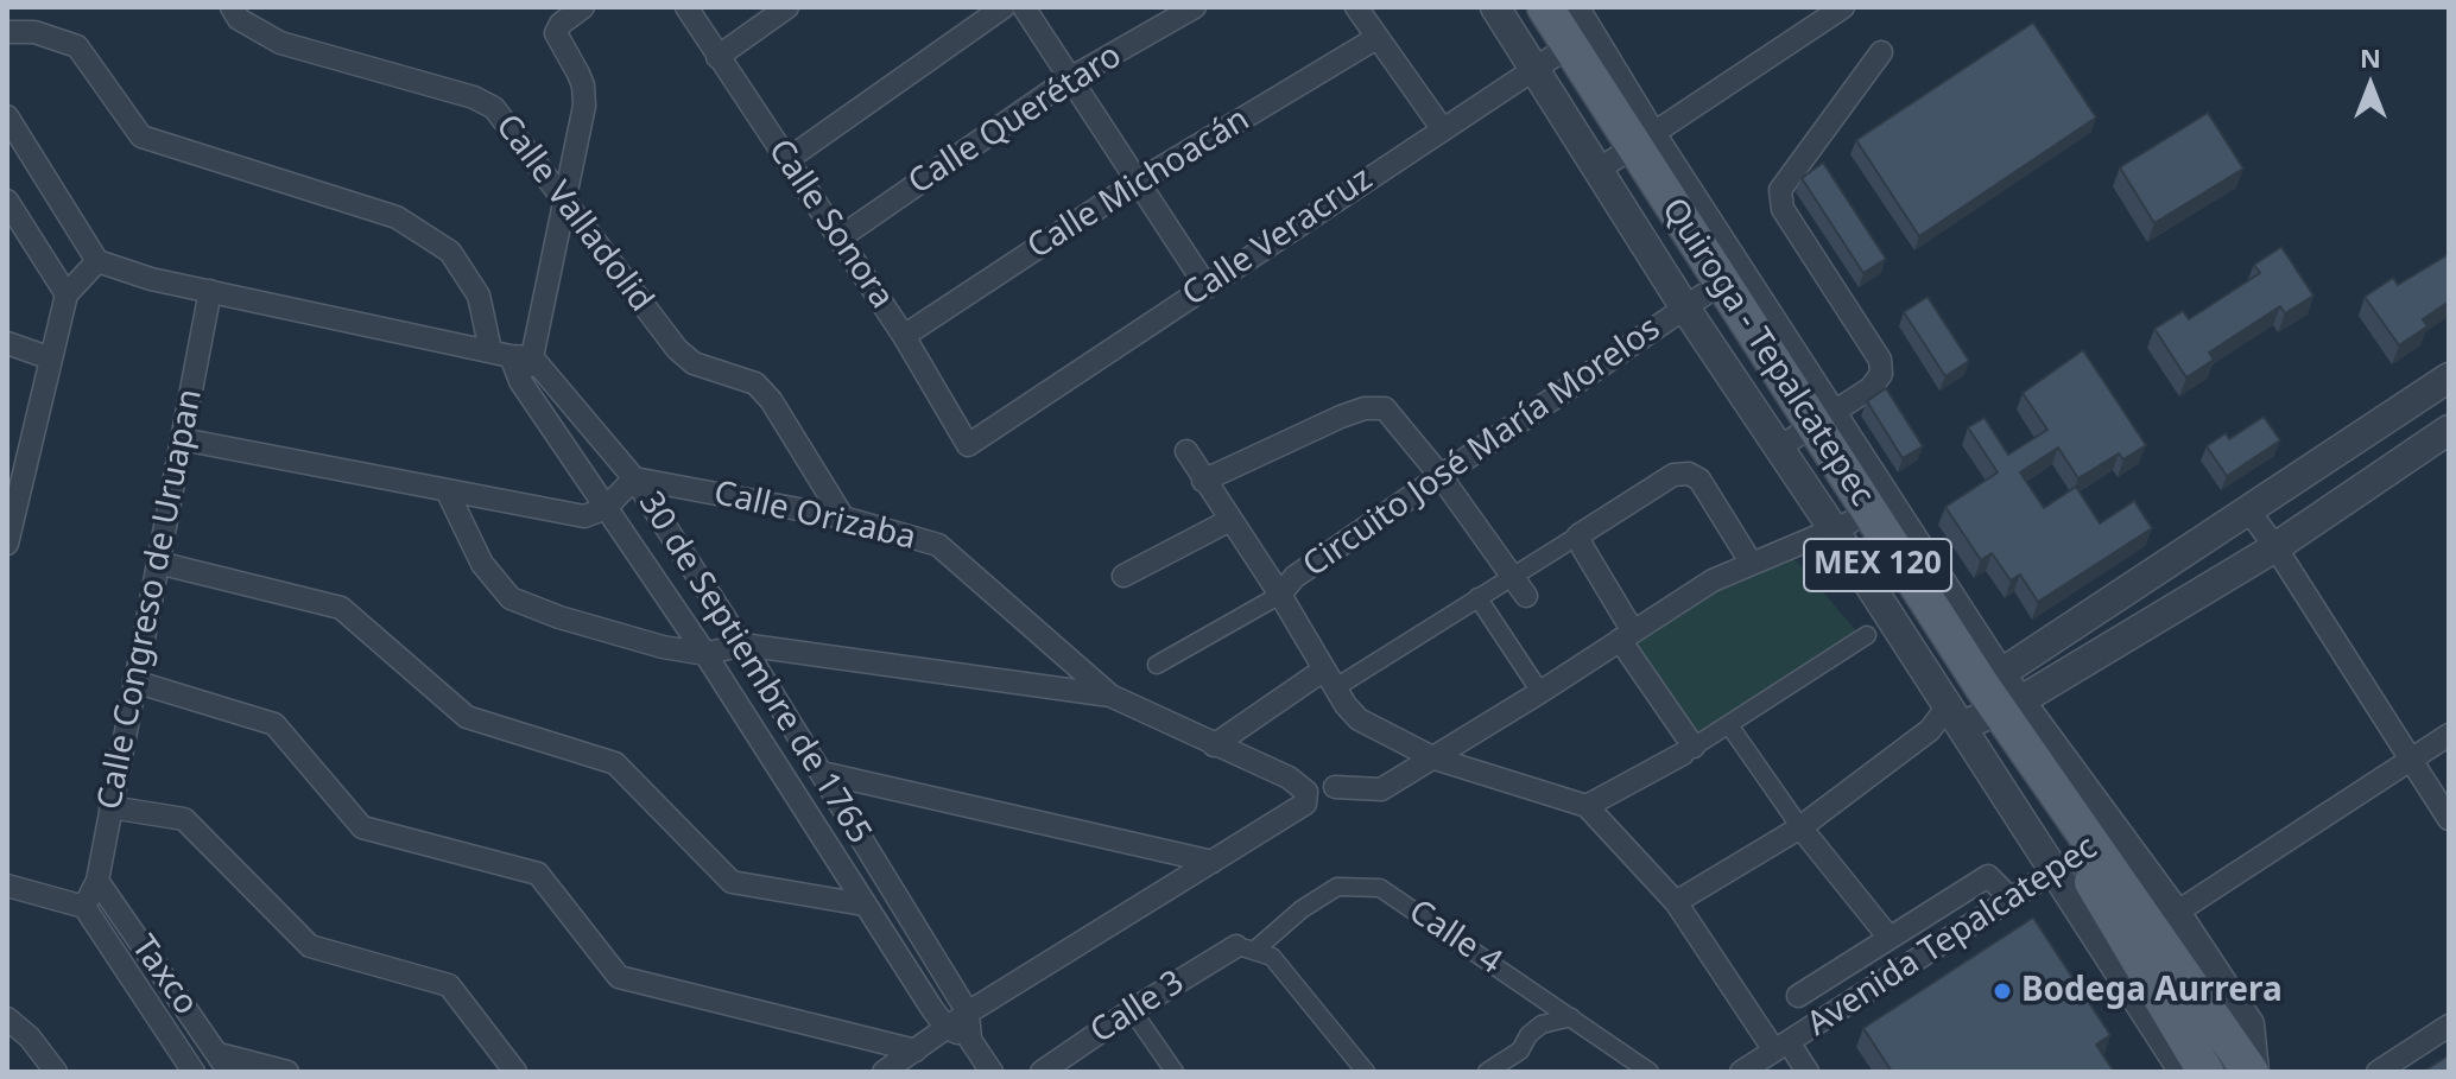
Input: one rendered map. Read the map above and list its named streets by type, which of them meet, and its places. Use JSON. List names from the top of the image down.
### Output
{
  "streets": {
    "main road": ["Quiroga - Tepalcatepec", "MEX 120"],
    "street": [
      "Calle Querétaro",
      "Calle Michoacán",
      "Calle Valladolid",
      "Calle Sonora",
      "Calle Veracruz",
      "Circuito José María Morelos",
      "Calle Orizaba",
      "Calle Congreso de Uruapan",
      "30 de Septiembre de 1765",
      "Avenida Tepalcatepec",
      "Calle 4",
      "Taxco",
      "Calle 3"
    ]
  },
  "crossings": [
    ["Calle Querétaro", "Calle Sonora"],
    ["Calle Michoacán", "Calle Sonora"],
    ["Calle Valladolid", "Calle Orizaba"],
    ["Calle Sonora", "Calle Veracruz"],
    ["Calle Veracruz", "Quiroga - Tepalcatepec"],
    ["Quiroga - Tepalcatepec", "Circuito José María Morelos"],
    ["Quiroga - Tepalcatepec", "Avenida Tepalcatepec"],
    ["Circuito José María Morelos", "Avenida Tepalcatepec"],
    ["Calle Orizaba", "30 de Septiembre de 1765"],
    ["Calle Congreso de Uruapan", "Taxco"],
    ["Calle 4", "Calle 3"]
  ],
  "places": ["Bodega Aurrera"],
  "north": "top"
}
